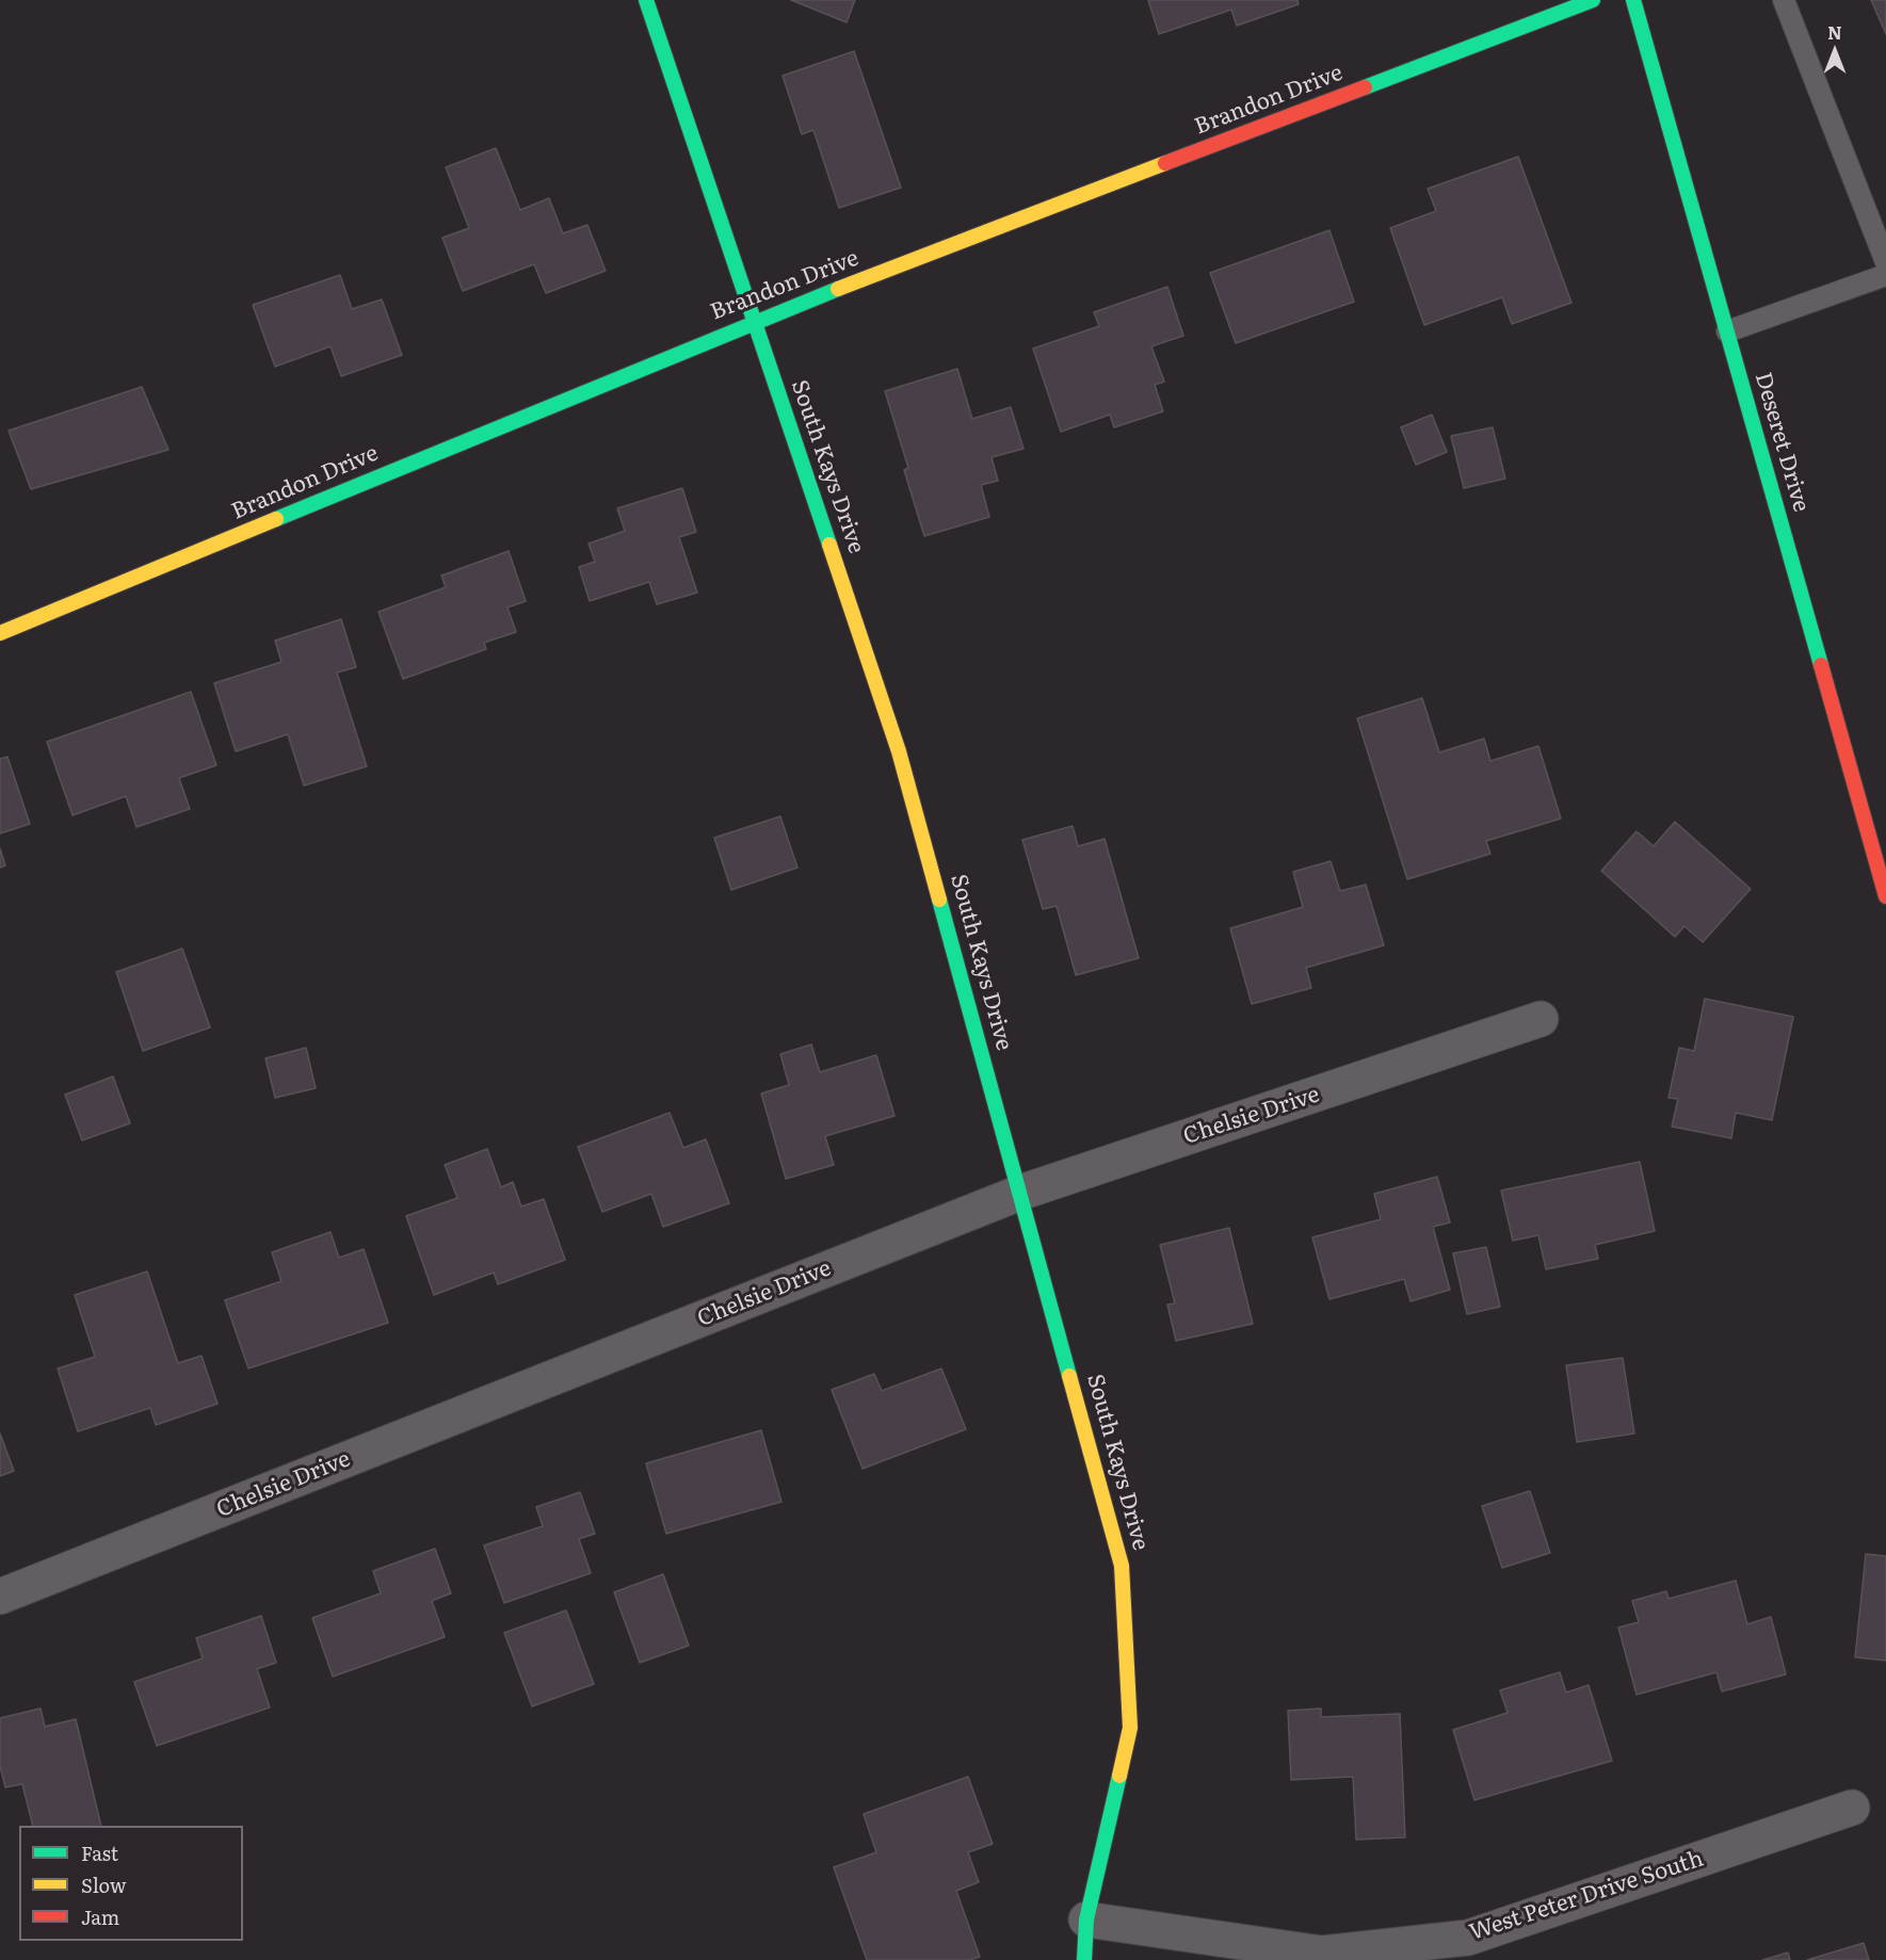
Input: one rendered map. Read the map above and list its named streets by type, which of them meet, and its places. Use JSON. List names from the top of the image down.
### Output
{
  "streets": {
    "street": [
      "Brandon Drive",
      "Deseret Drive",
      "South Kays Drive",
      "Chelsie Drive",
      "West Peter Drive South"
    ]
  },
  "crossings": [
    ["Brandon Drive", "South Kays Drive"],
    ["South Kays Drive", "Chelsie Drive"],
    ["South Kays Drive", "West Peter Drive South"]
  ],
  "legend": ["Fast", "Slow", "Jam"],
  "north": "top"
}
